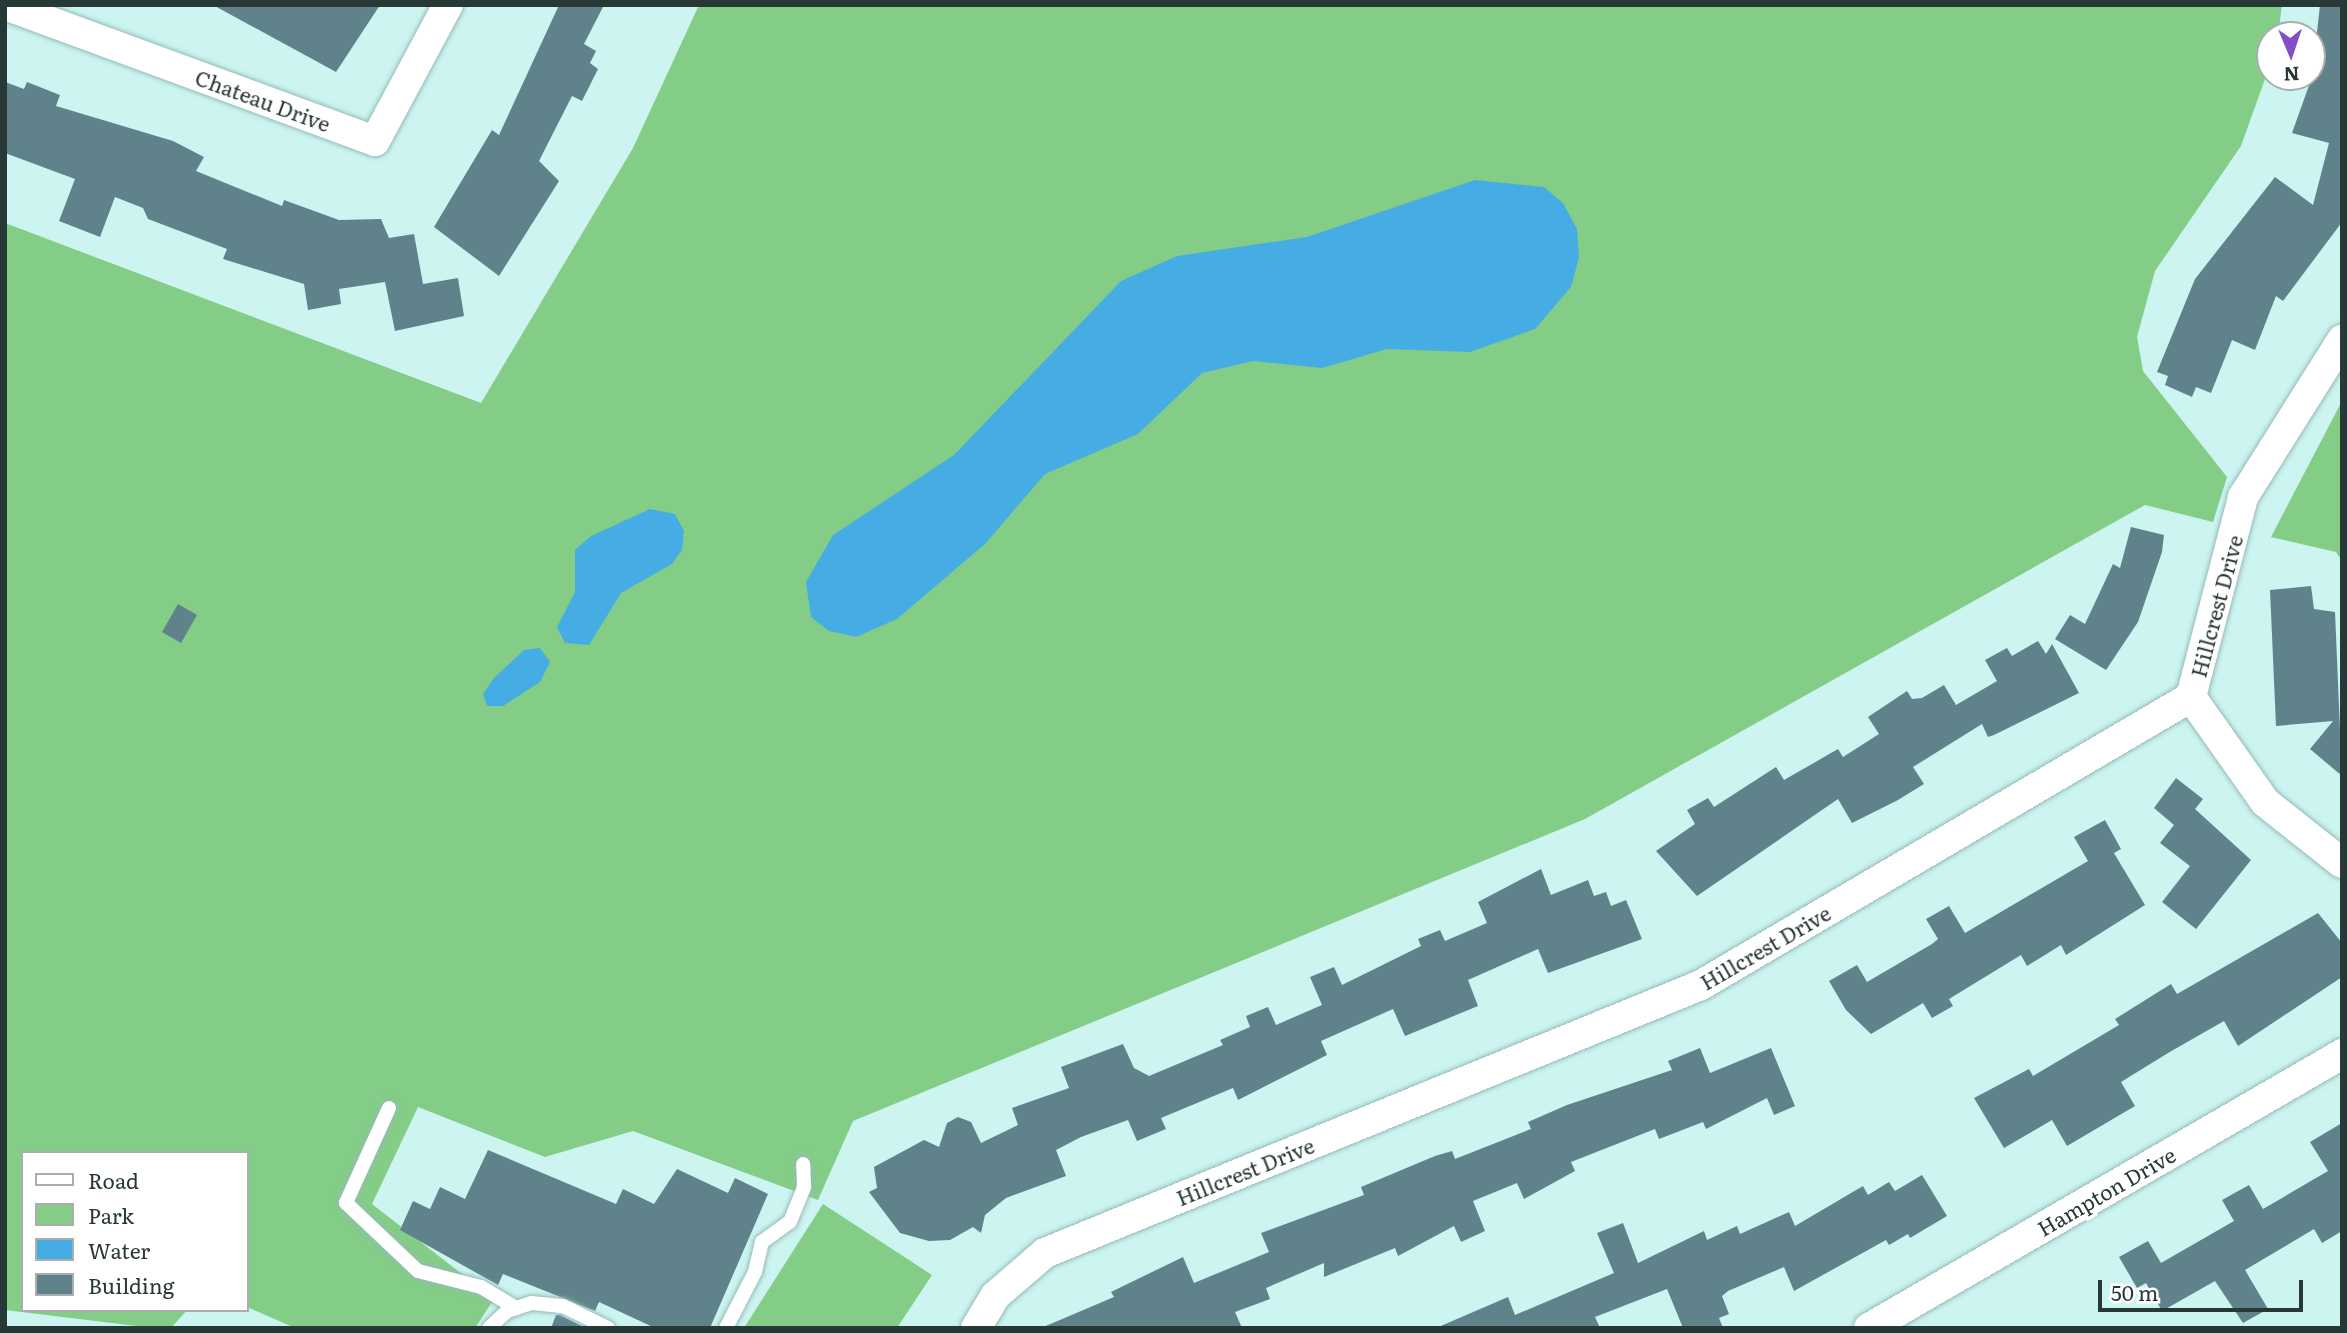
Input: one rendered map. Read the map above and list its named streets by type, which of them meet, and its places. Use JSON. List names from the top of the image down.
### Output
{
  "streets": {
    "street": ["Chateau Drive", "Hillcrest Drive", "Hampton Drive"]
  },
  "legend": [
    "Road",
    "Park",
    "Water",
    "Building"
  ],
  "scale_bar": "50 m",
  "north": "bottom"
}
